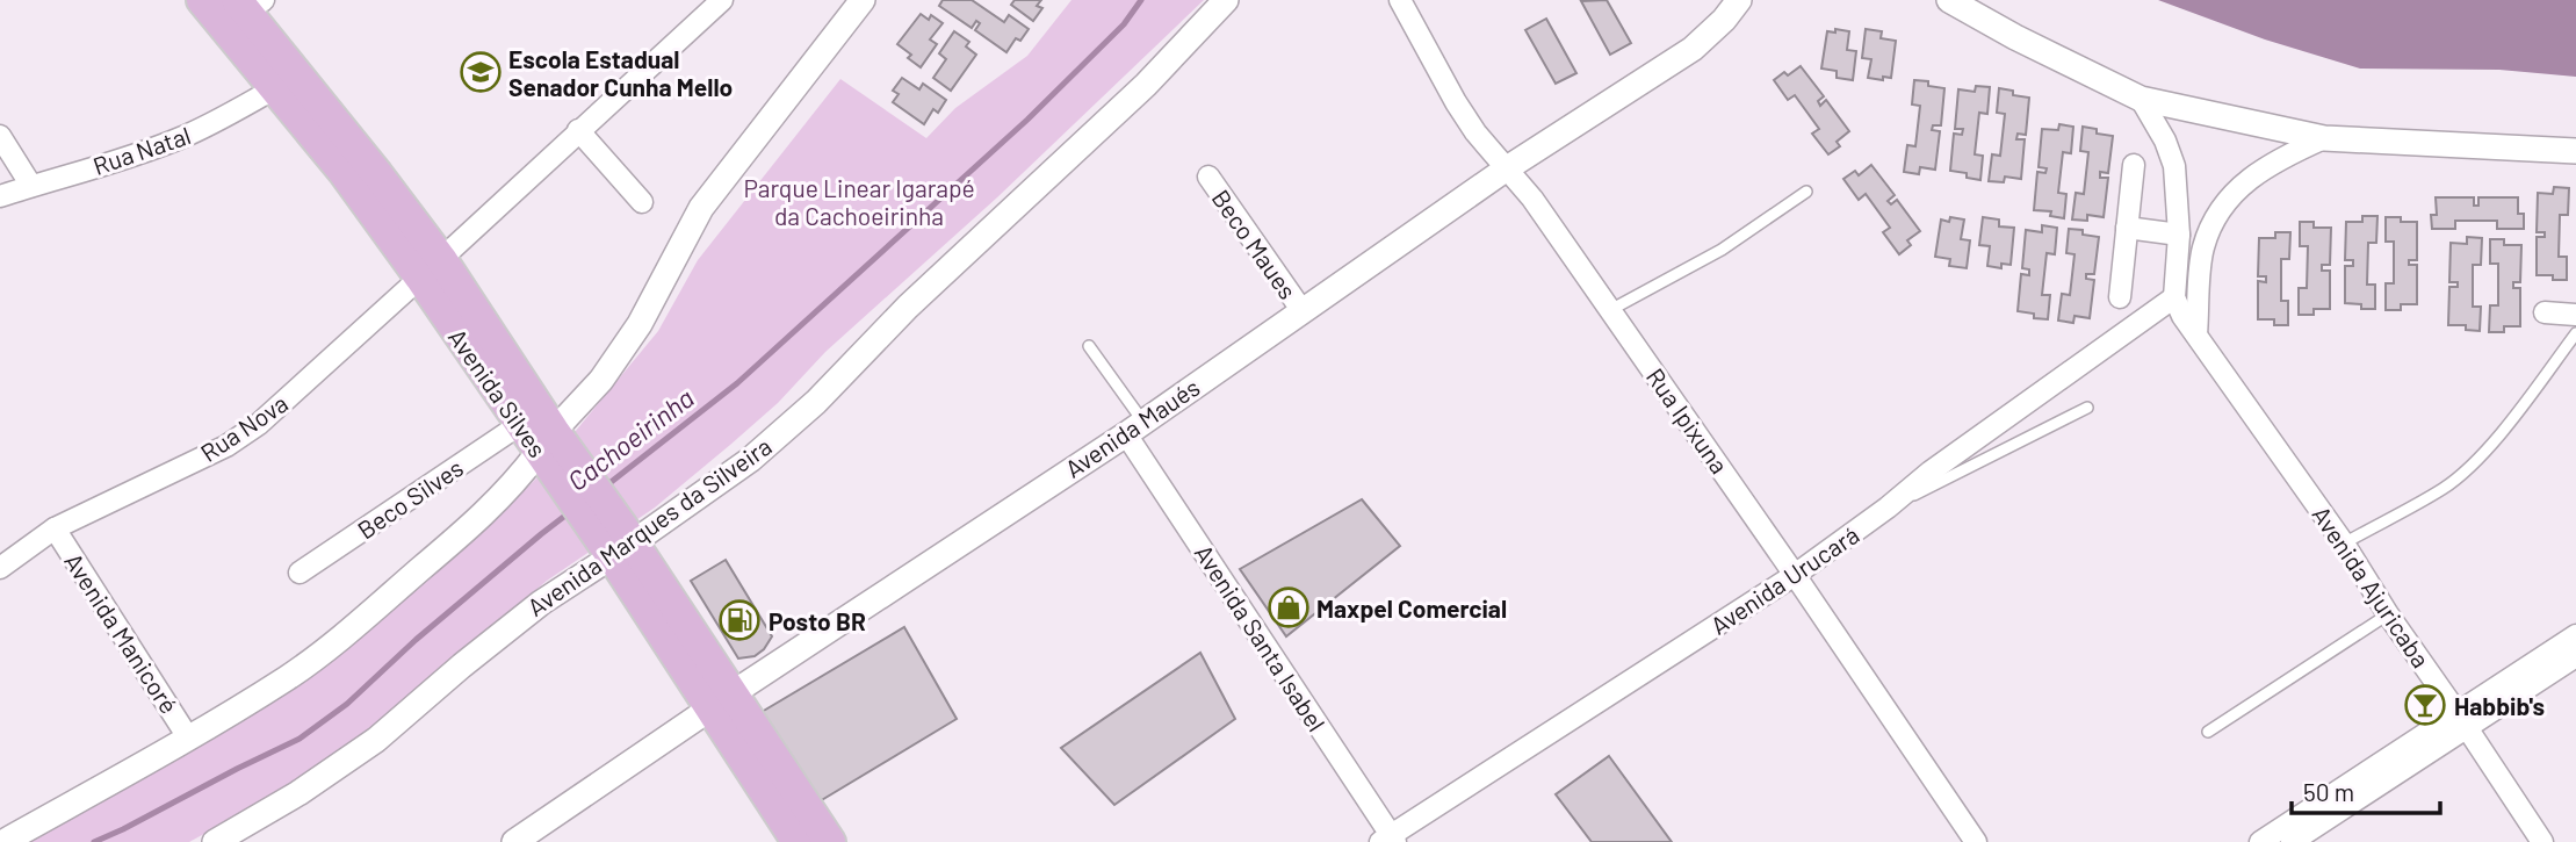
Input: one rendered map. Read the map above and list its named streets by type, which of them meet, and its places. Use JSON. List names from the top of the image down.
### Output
{
  "streets": {
    "main road": ["Avenida Silves"],
    "street": [
      "Rua Natal",
      "Beco Maues",
      "Rua Ipixuna",
      "Rua Nova",
      "Avenida Maués",
      "Beco Silves",
      "Avenida Marques da Silveira",
      "Avenida Urucará",
      "Avenida Ajuricaba",
      "Avenida Manicoré",
      "Avenida Santa Isabel"
    ]
  },
  "crossings": [
    ["Rua Natal", "Avenida Silves"],
    ["Beco Maues", "Avenida Maués"],
    ["Avenida Silves", "Rua Nova"],
    ["Avenida Silves", "Avenida Maués"],
    ["Avenida Silves", "Beco Silves"],
    ["Avenida Silves", "Avenida Marques da Silveira"],
    ["Rua Ipixuna", "Avenida Maués"],
    ["Rua Ipixuna", "Avenida Urucará"],
    ["Rua Nova", "Avenida Manicoré"],
    ["Avenida Maués", "Avenida Santa Isabel"],
    ["Avenida Urucará", "Avenida Ajuricaba"],
    ["Avenida Urucará", "Avenida Santa Isabel"]
  ],
  "water": ["Cachoeirinha"],
  "parks": ["Parque Linear Igarapé da Cachoeirinha"],
  "places": {
    "school or university": ["Escola Estadual Senador Cunha Mello"],
    "shop": ["Maxpel Comercial"],
    "fuel station": ["Posto BR"],
    "bar": ["Habbib's"]
  },
  "scale_bar": "50 m"
}
